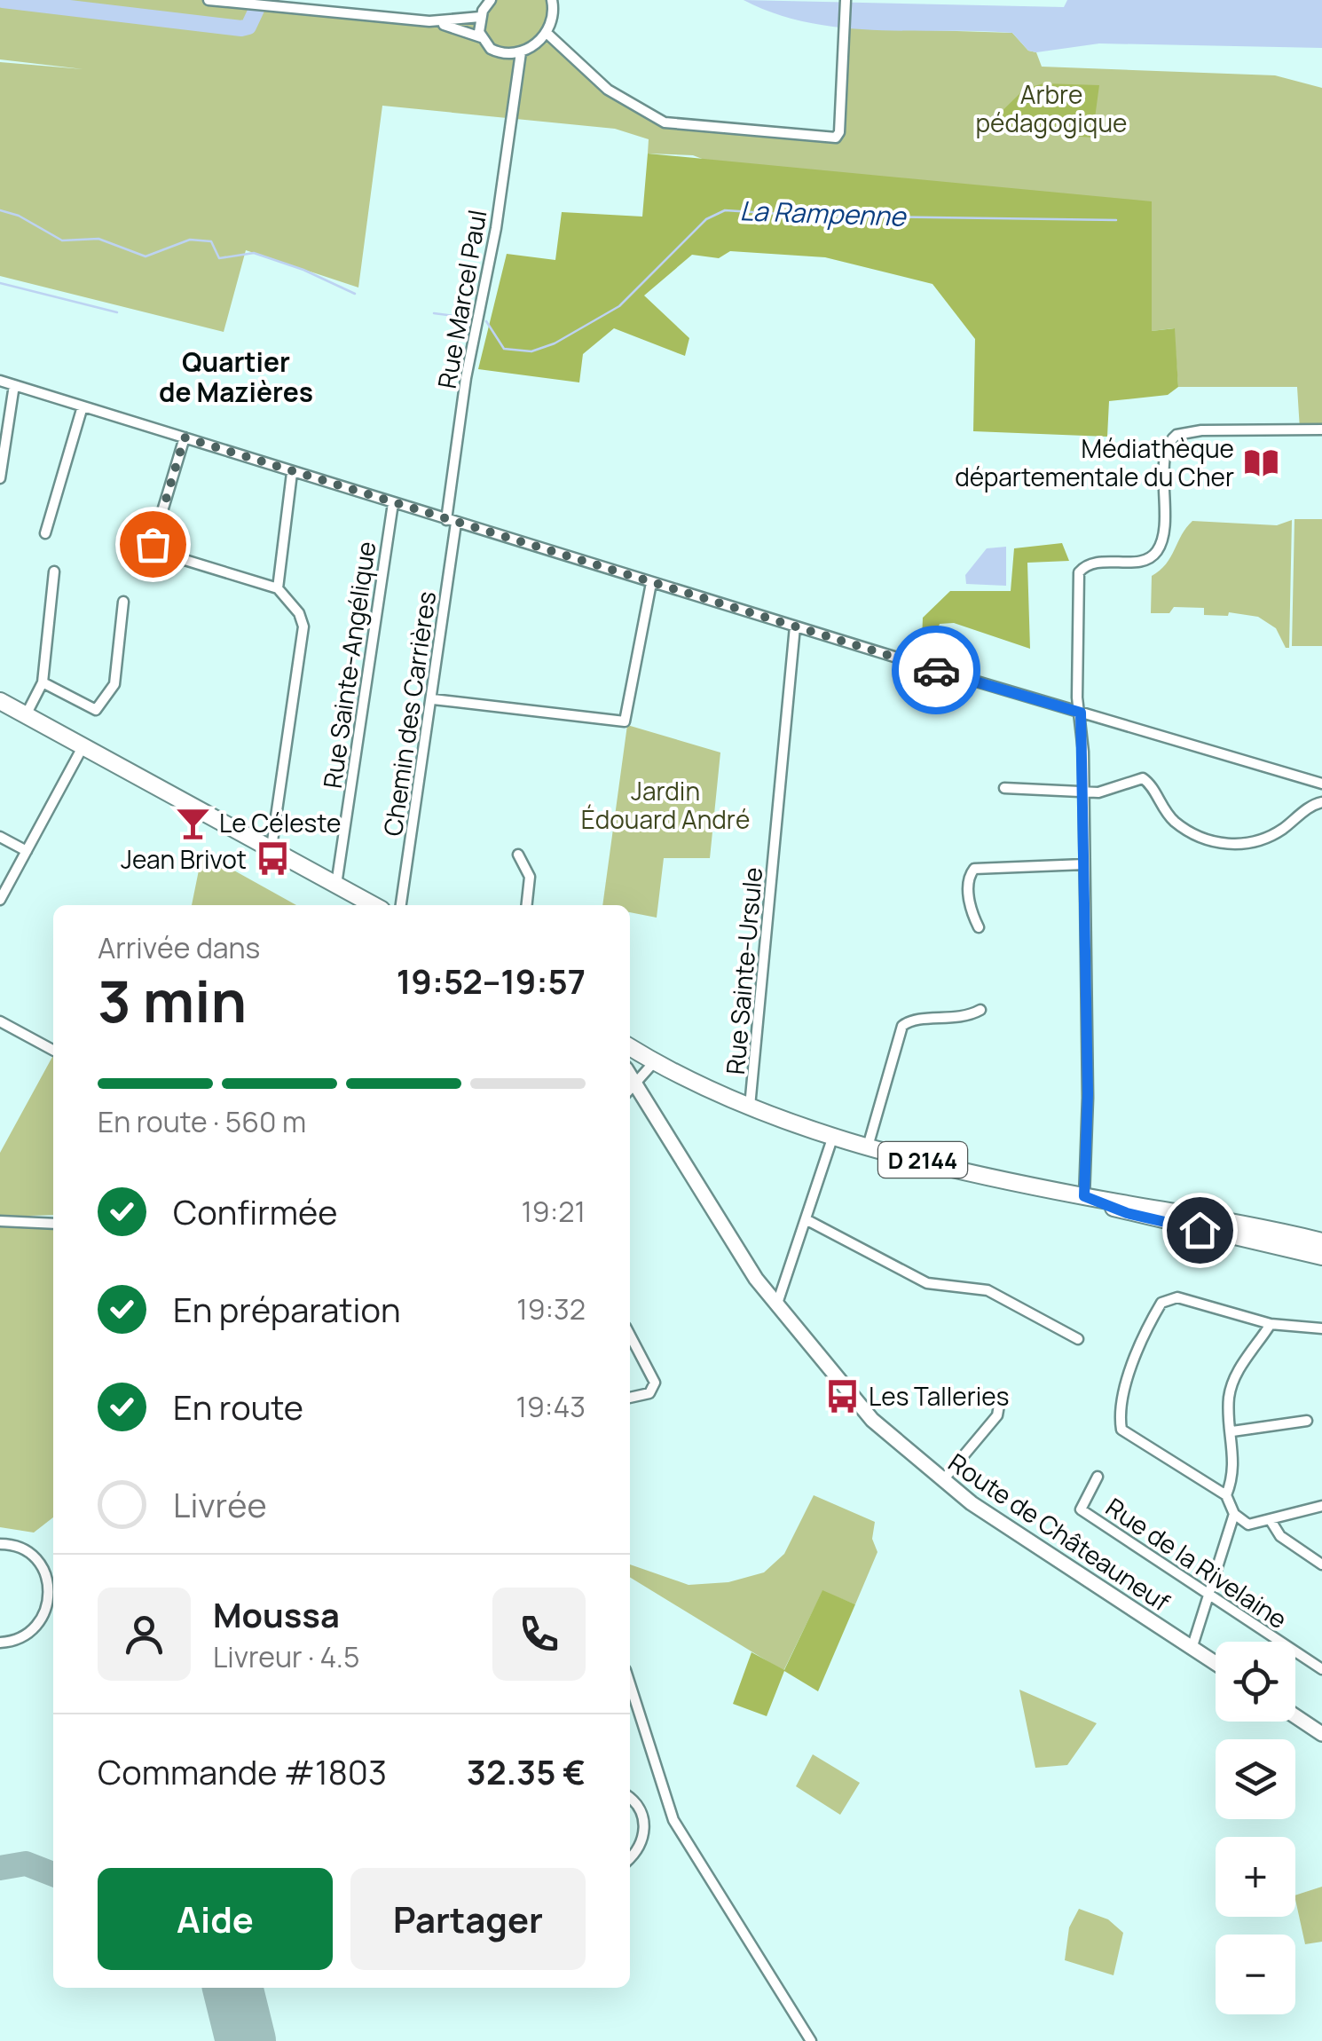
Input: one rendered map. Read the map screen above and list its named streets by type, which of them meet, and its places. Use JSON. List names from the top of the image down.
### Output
{
  "streets": {
    "main road": ["D 2144", "Route de Châteauneuf"],
    "street": [
      "Rue Marcel Paul",
      "Rue Sainte-Angélique",
      "Chemin des Carrières",
      "Rue Sainte-Ursule",
      "Rue de la Rivelaine"
    ]
  },
  "crossings": [
    ["Rue Marcel Paul", "Chemin des Carrières"],
    ["Rue Sainte-Ursule", "D 2144"]
  ],
  "districts": ["Quartier de Mazières"],
  "water": ["La Rampenne"],
  "parks": ["Arbre pédagogique", "Jardin Édouard André"],
  "places": {
    "library": ["Médiathèque départementale du Cher"],
    "bar": ["Le Céleste"],
    "bus stop": ["Jean Brivot", "Les Talleries"]
  },
  "page": {
    "heading": ["3 min", "Arrivée dans", "19:52–19:57"],
    "panel": [
      "Moussa",
      "Livreur · 4.5",
      "Commande #1803",
      "32.35 €"
    ],
    "bar": "En route · 560 m",
    "list": [
      ["Confirmée", "19:21"],
      ["En préparation", "19:32"],
      ["En route", "19:43"],
      "Livrée"
    ],
    "map_buttons": ["+", "−"],
    "buttons": ["Aide", "Partager"]
  }
}
